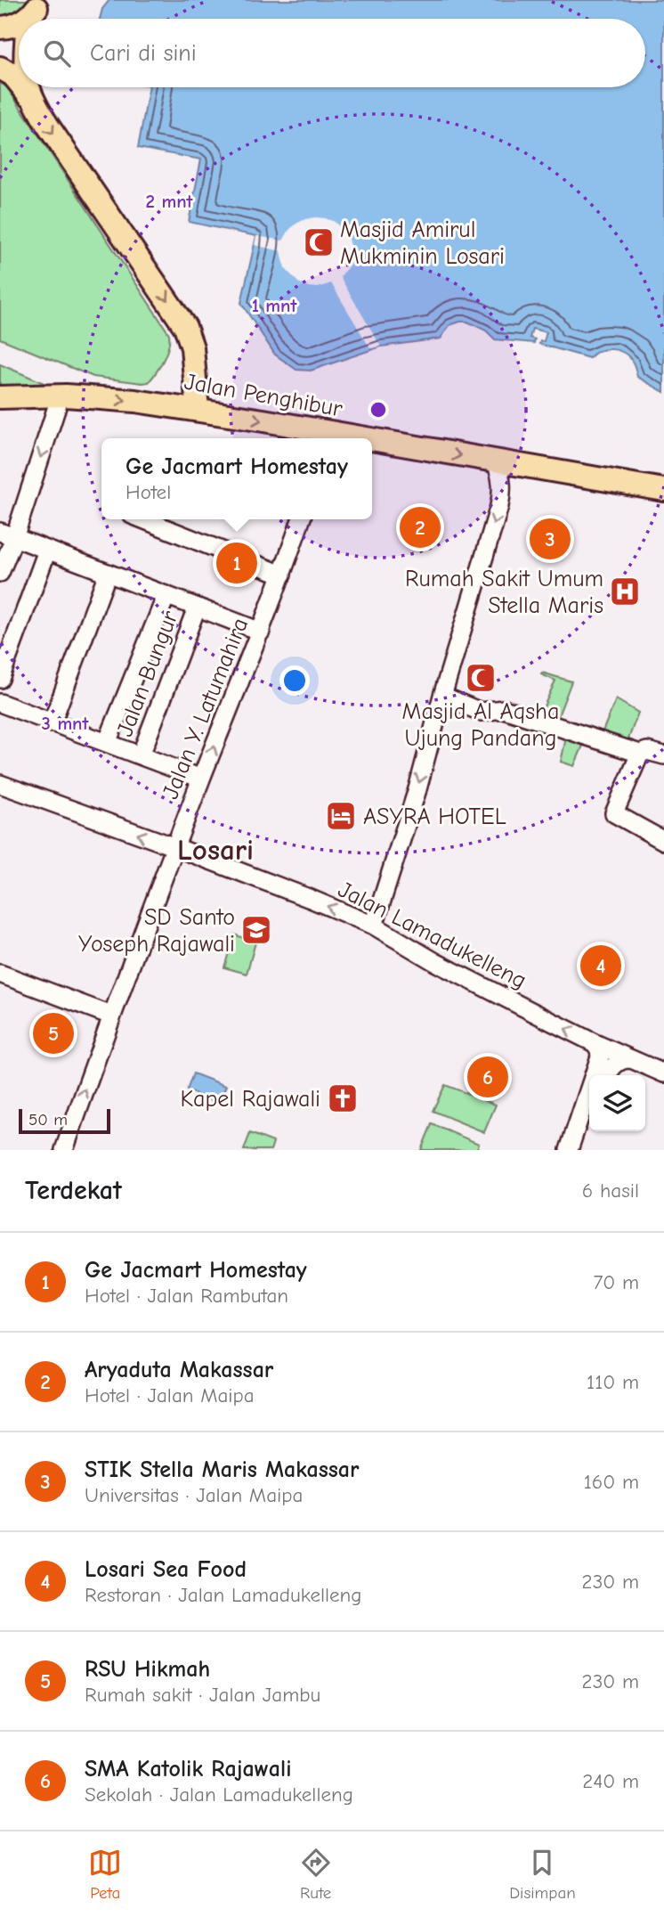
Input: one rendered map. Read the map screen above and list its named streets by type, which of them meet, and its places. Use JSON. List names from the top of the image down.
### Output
{
  "streets": {
    "main road": ["Jalan Penghibur"],
    "street": ["Jalan Bungur", "Jalan Y. Latumahira", "Jalan Lamadukelleng"]
  },
  "crossings": [
    ["Jalan Y. Latumahira", "Jalan Lamadukelleng"]
  ],
  "one_way": ["Jalan Penghibur", "Jalan Lamadukelleng"],
  "districts": ["Losari"],
  "places": {
    "mosque": ["Masjid Amirul Mukminin Losari", "Masjid Al Aqsha Ujung Pandang"],
    "hospital": ["Rumah Sakit Umum Stella Maris"],
    "hotel": ["ASYRA HOTEL"],
    "school or university": ["SD Santo Yoseph Rajawali"],
    "church": ["Kapel Rajawali"]
  },
  "scale_bar": "50 m",
  "page": {
    "search": "Cari di sini",
    "popup": ["Ge Jacmart Homestay", "Hotel"],
    "pins": [
      "2",
      "3",
      "1",
      "4",
      "5",
      "6"
    ],
    "scale": "50 m",
    "heading": ["Terdekat", "6 hasil"],
    "list": [
      {
        "mark": "1",
        "name": "Ge Jacmart Homestay",
        "note": "Hotel · Jalan Rambutan",
        "value": "70 m"
      },
      {
        "mark": "2",
        "name": "Aryaduta Makassar",
        "note": "Hotel · Jalan Maipa",
        "value": "110 m"
      },
      {
        "mark": "3",
        "name": "STIK Stella Maris Makassar",
        "note": "Universitas · Jalan Maipa",
        "value": "160 m"
      },
      {
        "mark": "4",
        "name": "Losari Sea Food",
        "note": "Restoran · Jalan Lamadukelleng",
        "value": "230 m"
      },
      {
        "mark": "5",
        "name": "RSU Hikmah",
        "note": "Rumah sakit · Jalan Jambu",
        "value": "230 m"
      },
      {
        "mark": "6",
        "name": "SMA Katolik Rajawali",
        "note": "Sekolah · Jalan Lamadukelleng",
        "value": "240 m"
      }
    ],
    "nav": ["Peta", "Rute", "Disimpan"]
  },
  "rings": ["2 mnt", "1 mnt", "3 mnt"]
}
